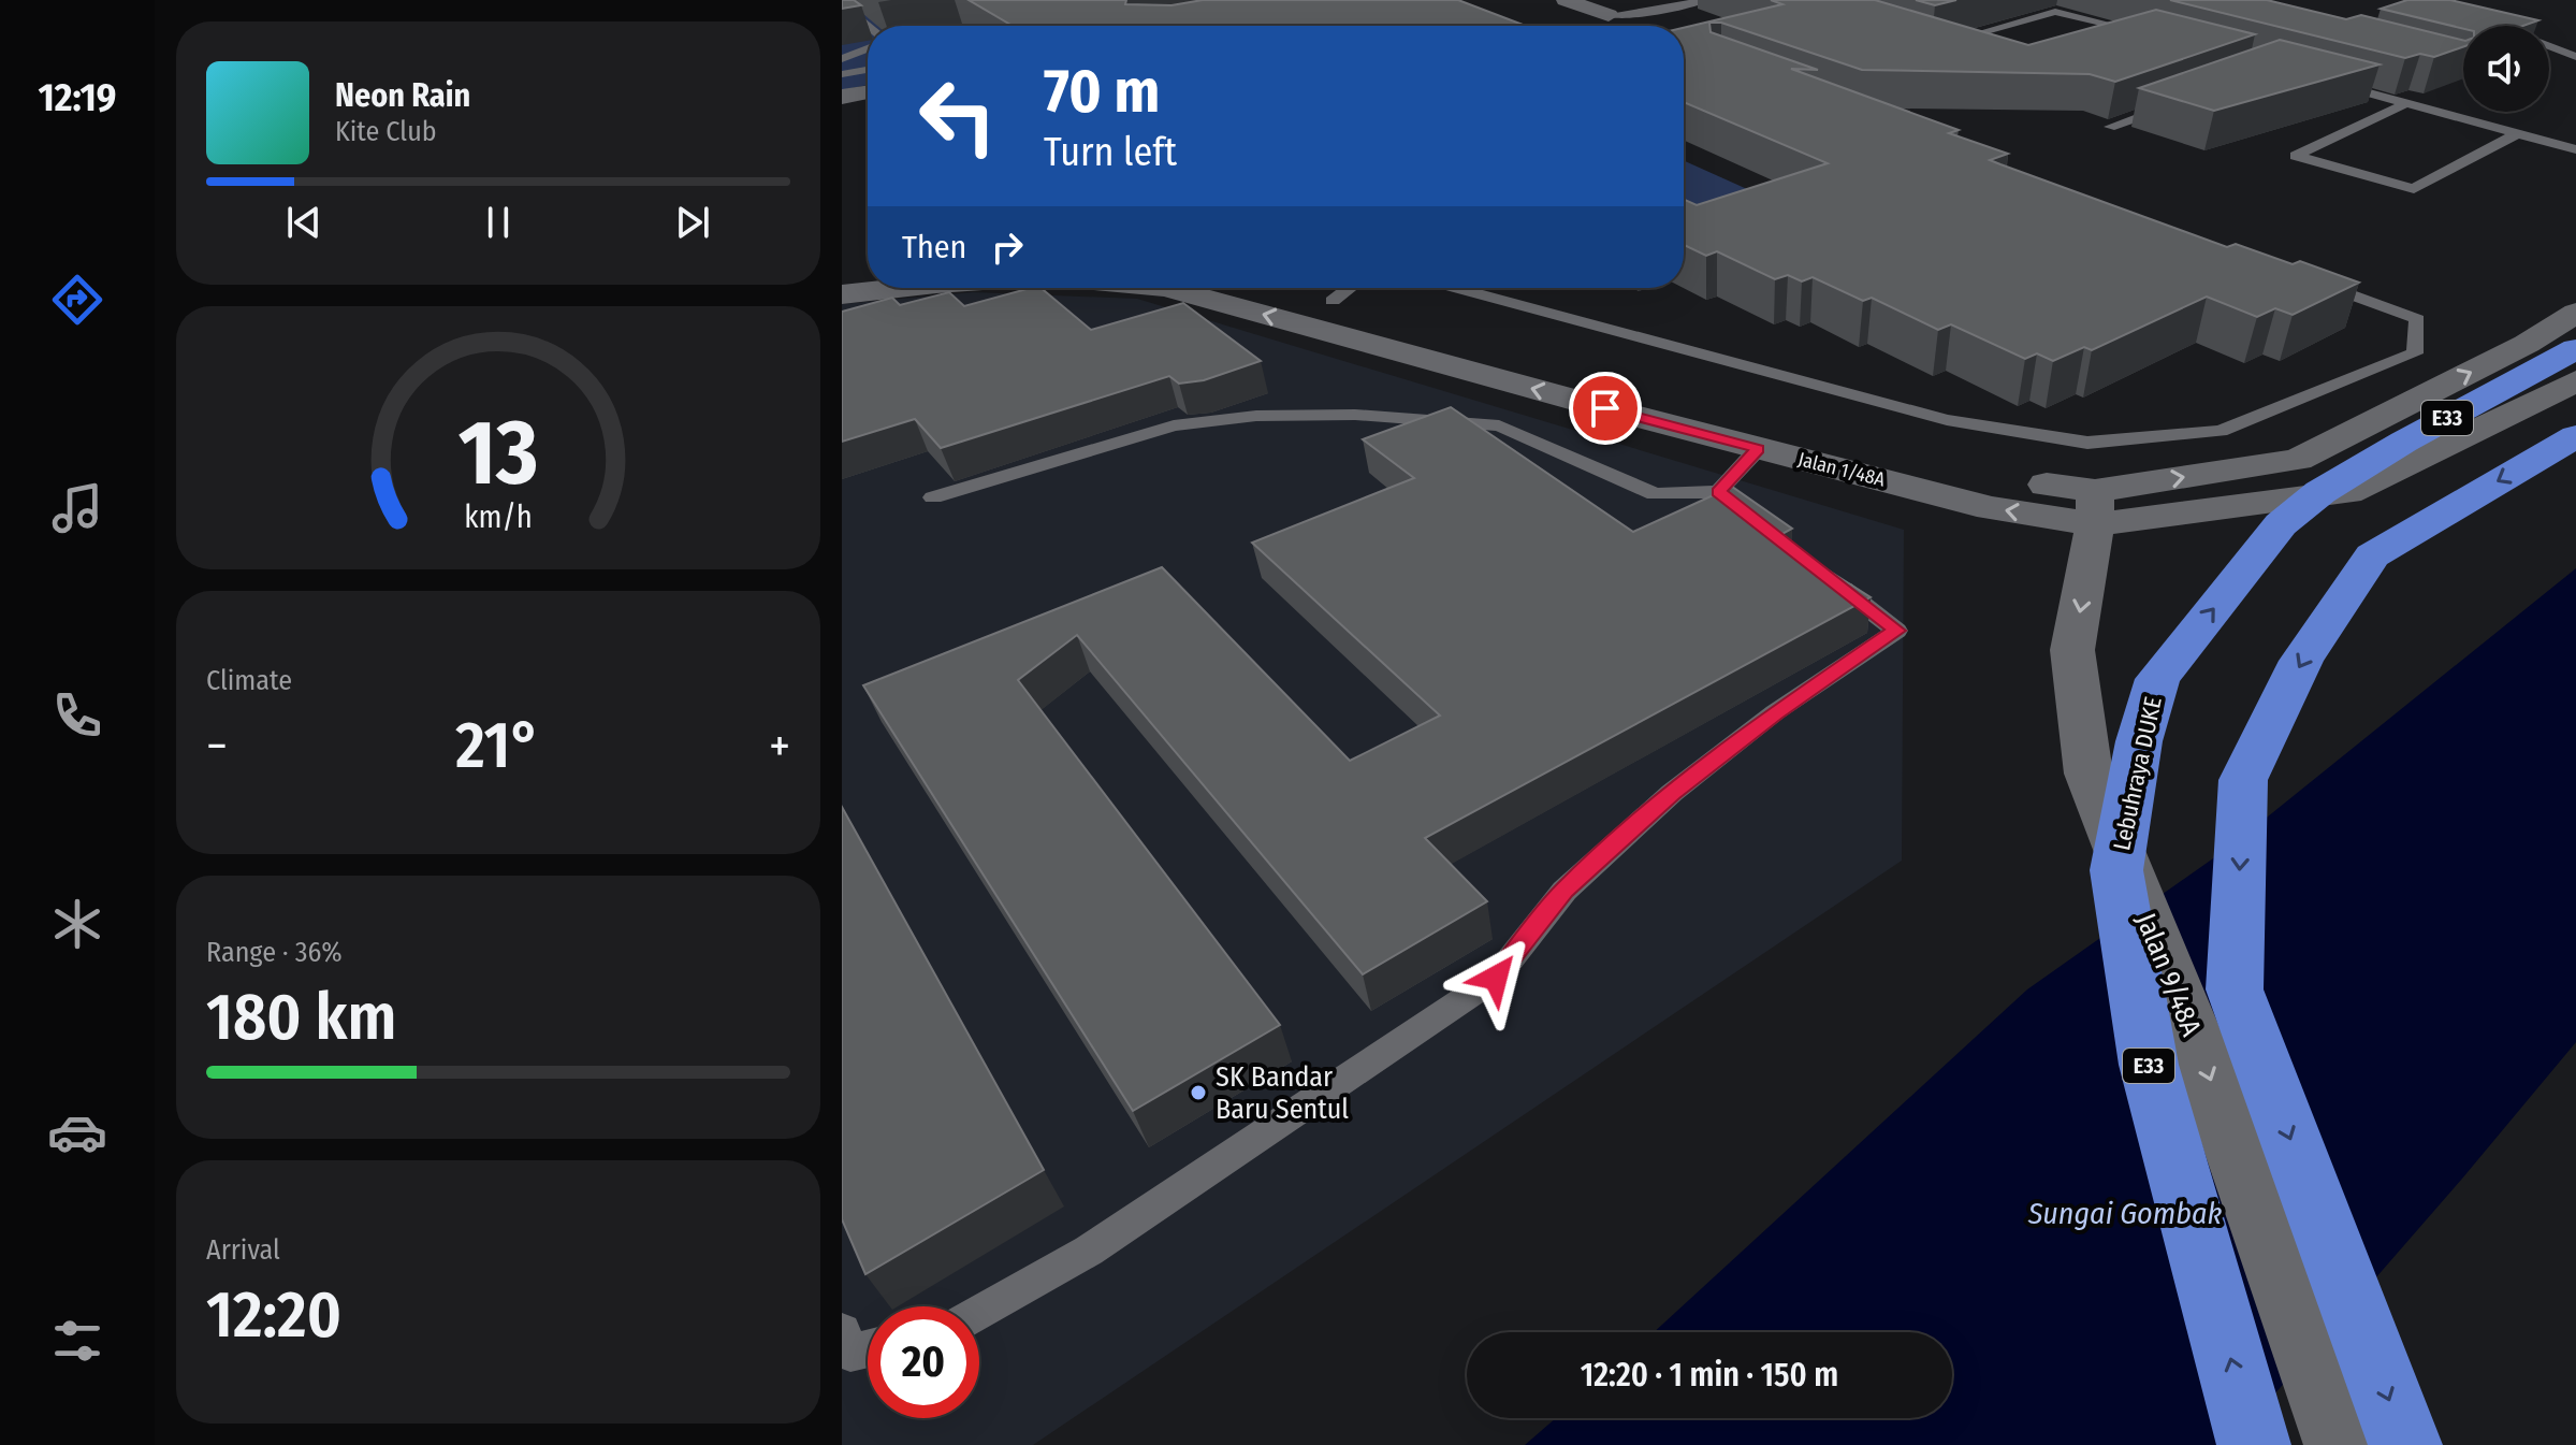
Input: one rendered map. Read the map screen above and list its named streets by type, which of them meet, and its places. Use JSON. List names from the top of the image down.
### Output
{
  "streets": {
    "highway": ["E33", "Lebuhraya DUKE"],
    "main road": ["Jalan 1/48A", "Jalan 9/48A"]
  },
  "crossings": [
    ["Jalan 1/48A", "Jalan 9/48A"]
  ],
  "one_way": ["Lebuhraya DUKE", "Jalan 9/48A"],
  "water": ["Sungai Gombak"],
  "places": ["SK Bandar Baru Sentul"],
  "page": {
    "tabs": "12:19",
    "turn": ["70 m", "Turn left"],
    "song": ["Neon Rain", "Kite Club"],
    "then": "Then",
    "tile": [
      "Climate",
      ["Range · 36%", "180 km"],
      ["Arrival", "12:20"]
    ],
    "heat": ["−", "21°", "+"],
    "limit": "20",
    "trip": "12:20 · 1 min · 150 m",
    "gauge": ["13", "km/h"]
  }
}
